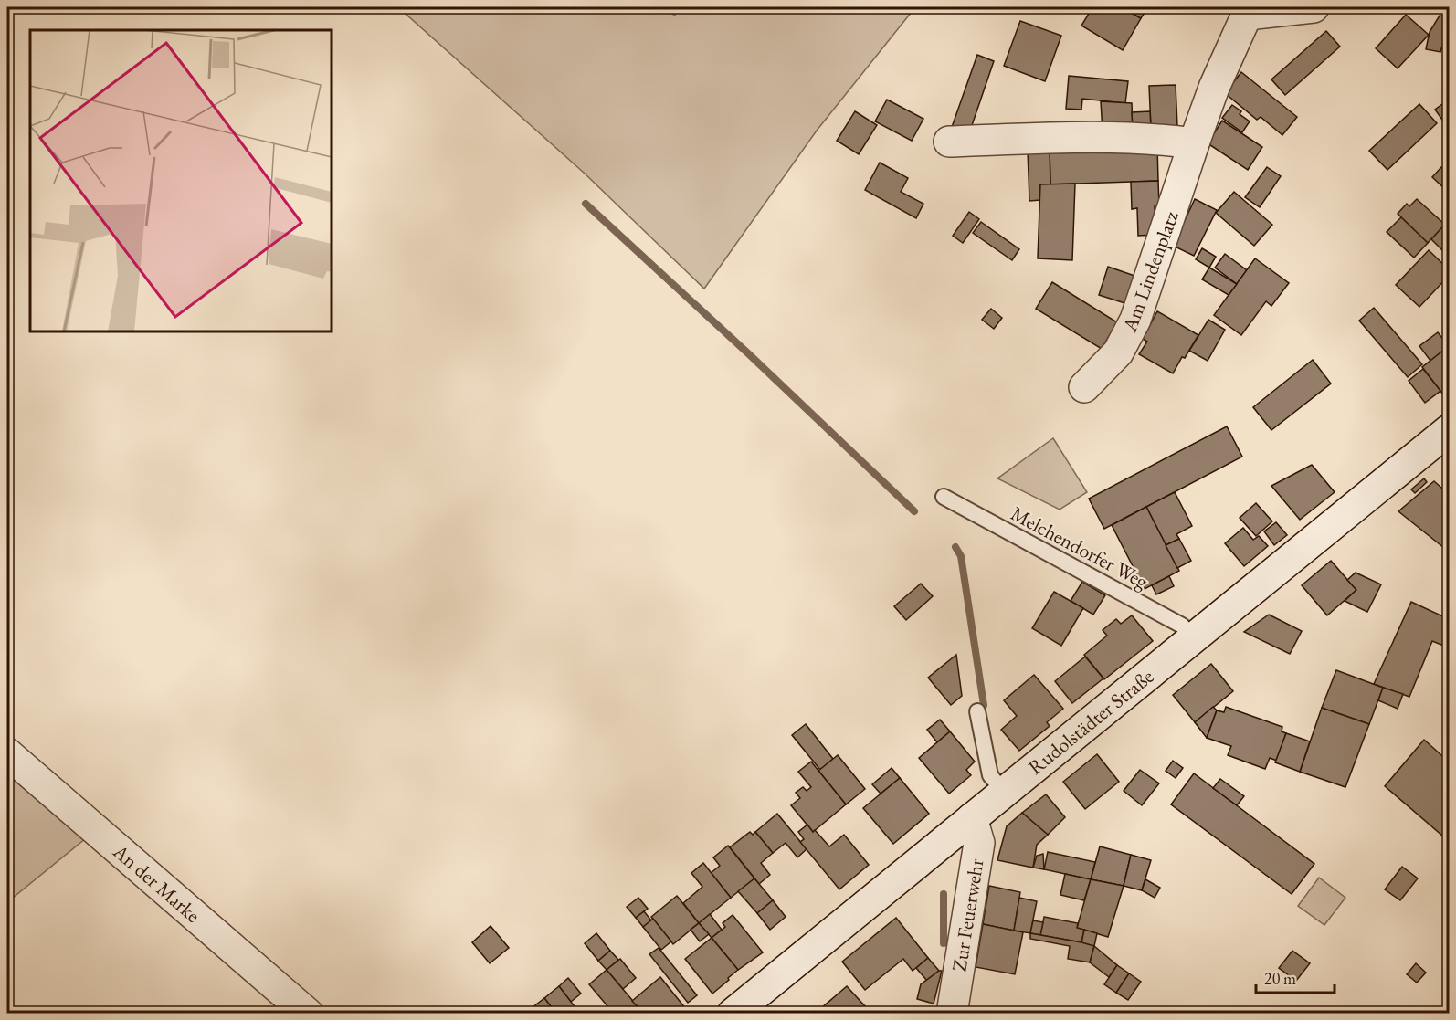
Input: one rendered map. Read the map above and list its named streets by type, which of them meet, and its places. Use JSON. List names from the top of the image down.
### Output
{
  "streets": {
    "street": [
      "Am Lindenplatz",
      "Rudolstädter Straße",
      "An der Marke",
      "Zur Feuerwehr"
    ],
    "lane": ["Melchendorfer Weg"]
  },
  "crossings": [
    ["Melchendorfer Weg", "Rudolstädter Straße"],
    ["Rudolstädter Straße", "Zur Feuerwehr"]
  ],
  "scale_bar": "20 m"
}
